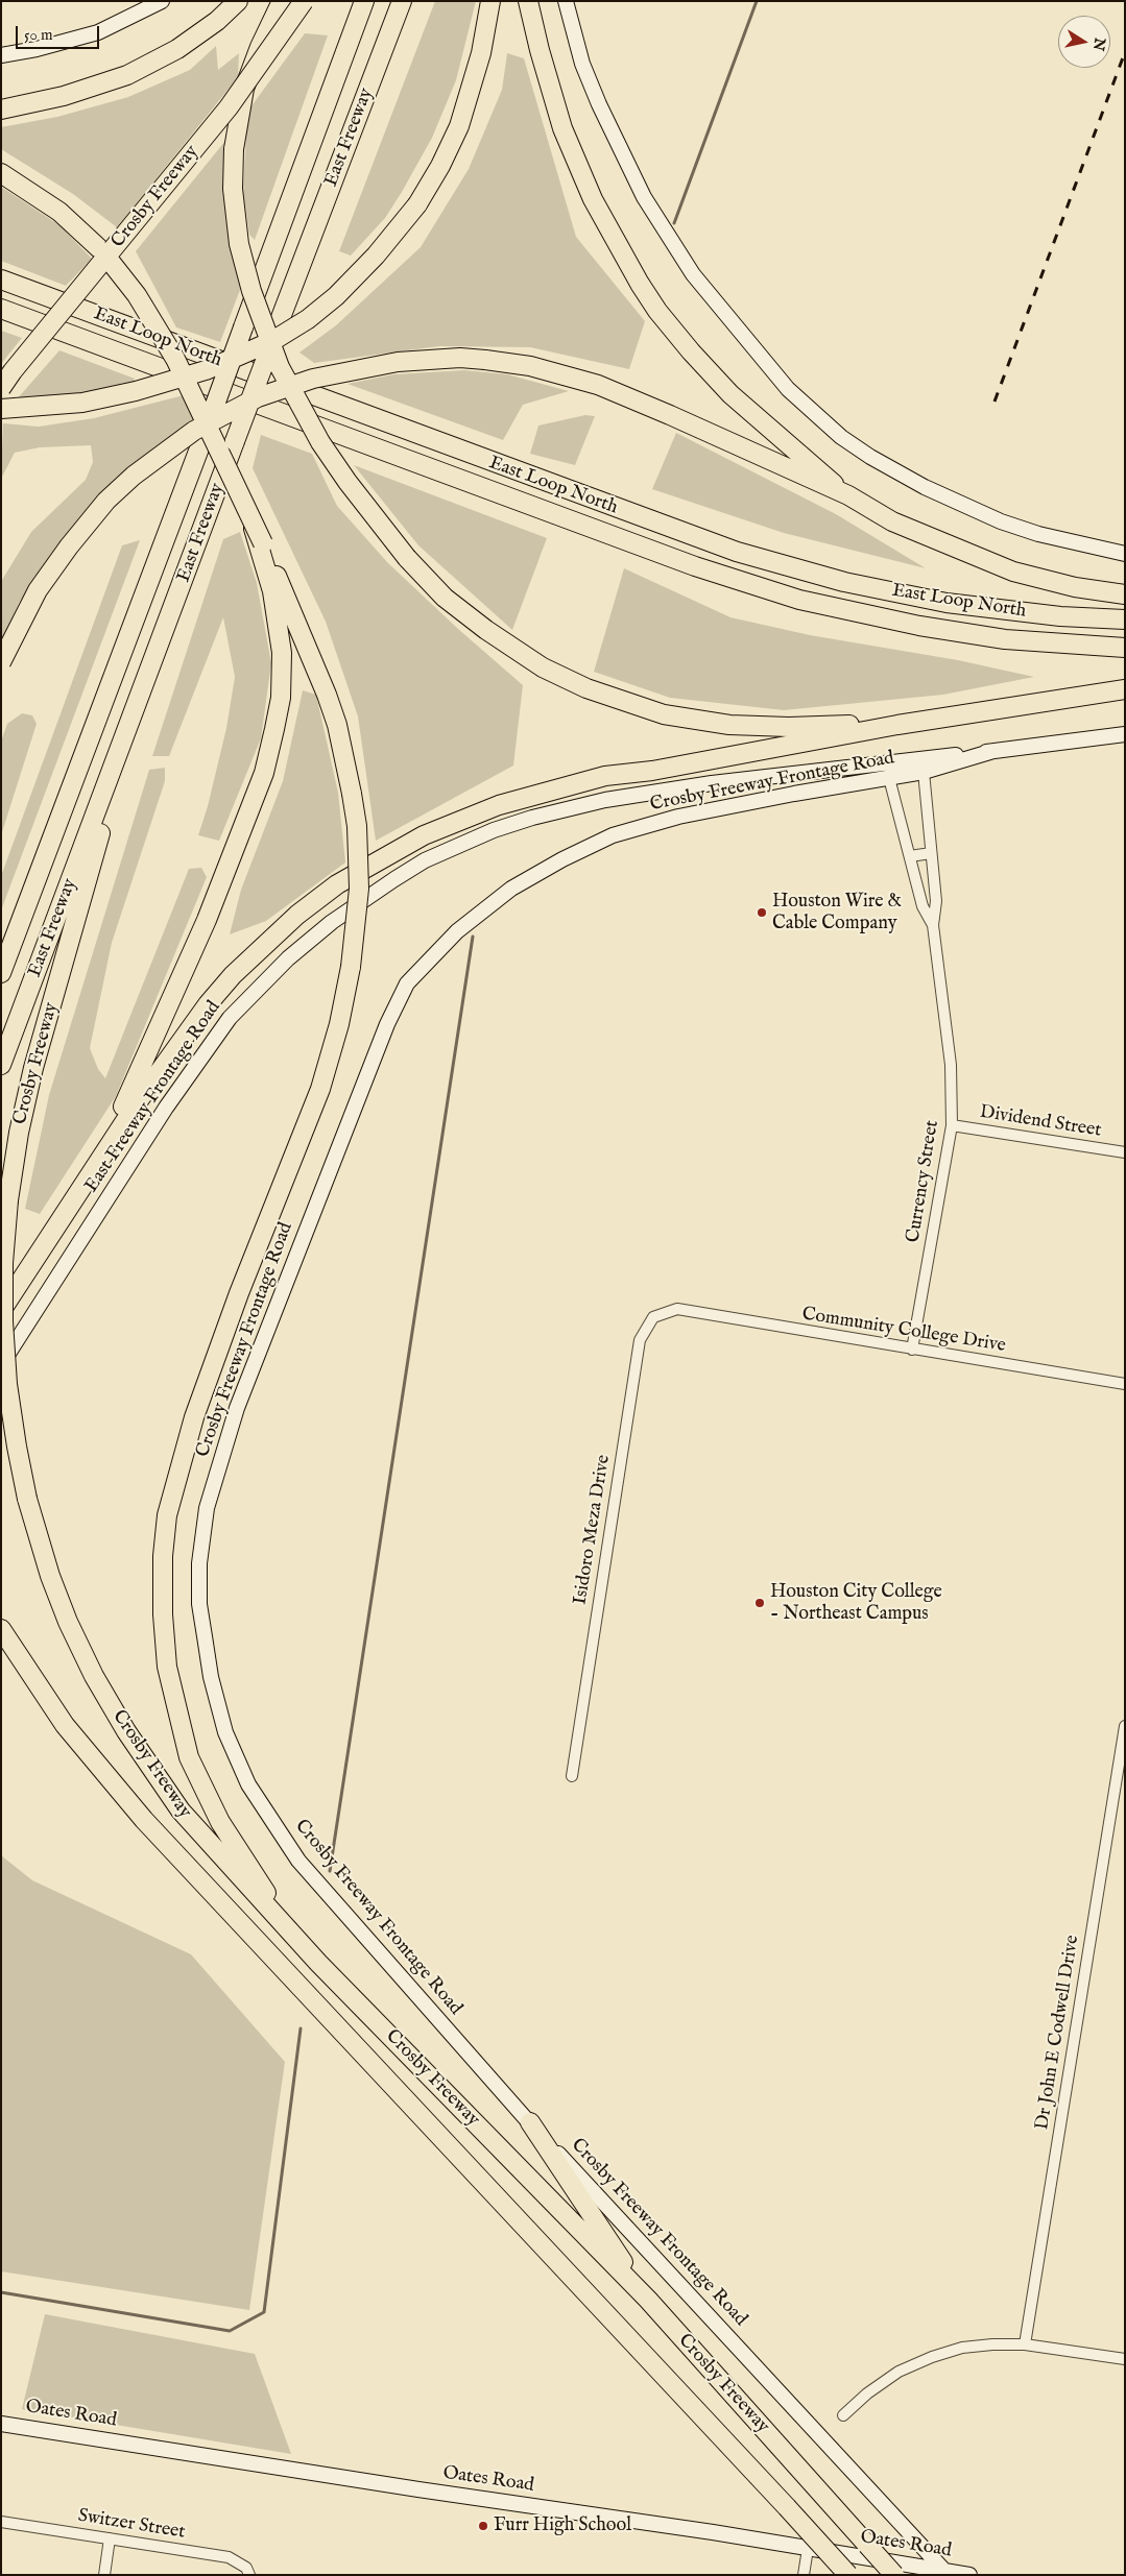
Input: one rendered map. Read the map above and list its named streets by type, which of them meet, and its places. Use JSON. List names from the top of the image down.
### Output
{
  "streets": {
    "highway": ["East Freeway", "Crosby Freeway", "East Loop North"],
    "main road": ["Crosby Freeway Frontage Road", "East Freeway Frontage Road", "Oates Road"],
    "street": [
      "Dividend Street",
      "Currency Street",
      "Community College Drive",
      "Isidoro Meza Drive",
      "Dr John E Codwell Drive",
      "Switzer Street"
    ]
  },
  "crossings": [
    ["East Freeway", "Crosby Freeway"],
    ["Crosby Freeway Frontage Road", "East Freeway Frontage Road"],
    ["Crosby Freeway Frontage Road", "Currency Street"],
    ["Crosby Freeway Frontage Road", "Oates Road"],
    ["Dividend Street", "Currency Street"],
    ["Currency Street", "Community College Drive"],
    ["Community College Drive", "Isidoro Meza Drive"]
  ],
  "places": ["Houston Wire & Cable Company", "Houston City College - Northeast Campus", "Furr High School"],
  "scale_bar": "50 m",
  "north": "right"
}
